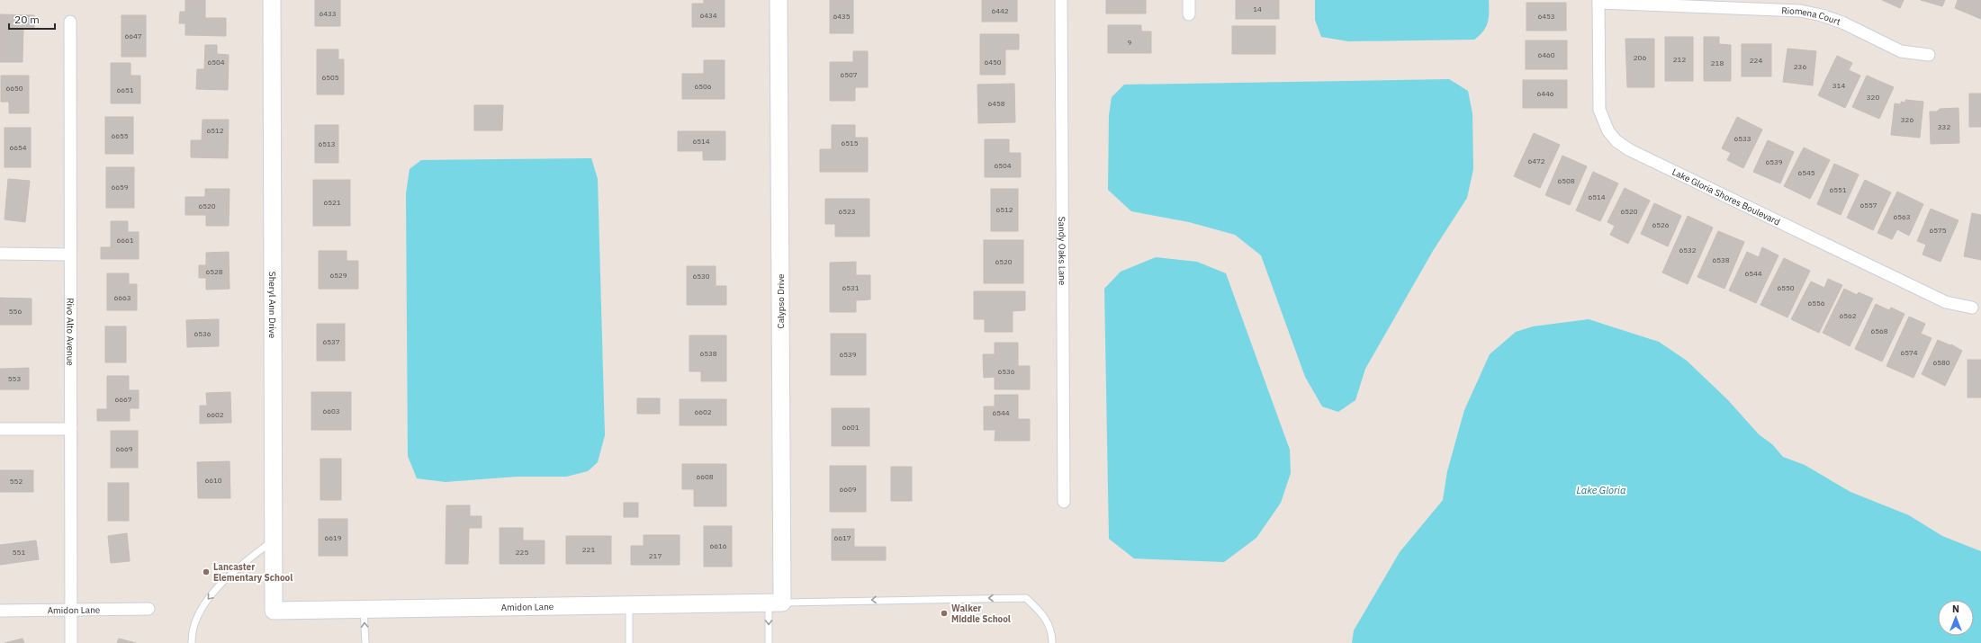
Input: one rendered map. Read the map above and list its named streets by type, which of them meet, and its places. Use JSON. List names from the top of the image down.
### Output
{
  "streets": {
    "street": [
      "Riomena Court",
      "Lake Gloria Shores Boulevard",
      "Sandy Oaks Lane",
      "Calypso Drive",
      "Sheryl Ann Drive",
      "Rivo Alto Avenue",
      "Amidon Lane"
    ]
  },
  "crossings": [
    ["Riomena Court", "Lake Gloria Shores Boulevard"],
    ["Calypso Drive", "Amidon Lane"],
    ["Sheryl Ann Drive", "Amidon Lane"],
    ["Rivo Alto Avenue", "Amidon Lane"]
  ],
  "water": ["Lake Gloria"],
  "places": ["Lancaster Elementary School", "Walker Middle School"],
  "house_numbers": [
    "14",
    "6442",
    "6433",
    "6434",
    "6435",
    "6453",
    "6647",
    "9",
    "6460",
    "206",
    "212",
    "224",
    "6504",
    "6450",
    "218",
    "236",
    "6507",
    "6505",
    "314",
    "6506",
    "6650",
    "6651",
    "6446",
    "320",
    "6458",
    "326",
    "332",
    "6512",
    "6655",
    "6533",
    "6514",
    "6515",
    "6513",
    "6654",
    "6472",
    "6539",
    "6504",
    "6545",
    "6508",
    "6659",
    "6551",
    "6514",
    "6521",
    "6557",
    "6520",
    "6512",
    "6523",
    "6520",
    "6563",
    "6526",
    "6575",
    "6661",
    "6532",
    "6538",
    "6520",
    "6528",
    "6544",
    "6529",
    "6530",
    "6531",
    "6550",
    "6663",
    "6556",
    "556",
    "6562",
    "6568",
    "6536",
    "6537",
    "6574",
    "6538",
    "6539",
    "6580",
    "6536",
    "553",
    "6667",
    "6603",
    "6602",
    "6544",
    "6602",
    "6601",
    "6669",
    "6608",
    "6610",
    "552",
    "6609",
    "6619",
    "6617",
    "6616",
    "221",
    "551",
    "225",
    "217"
  ],
  "scale_bar": "20 m",
  "north": "top"
}
